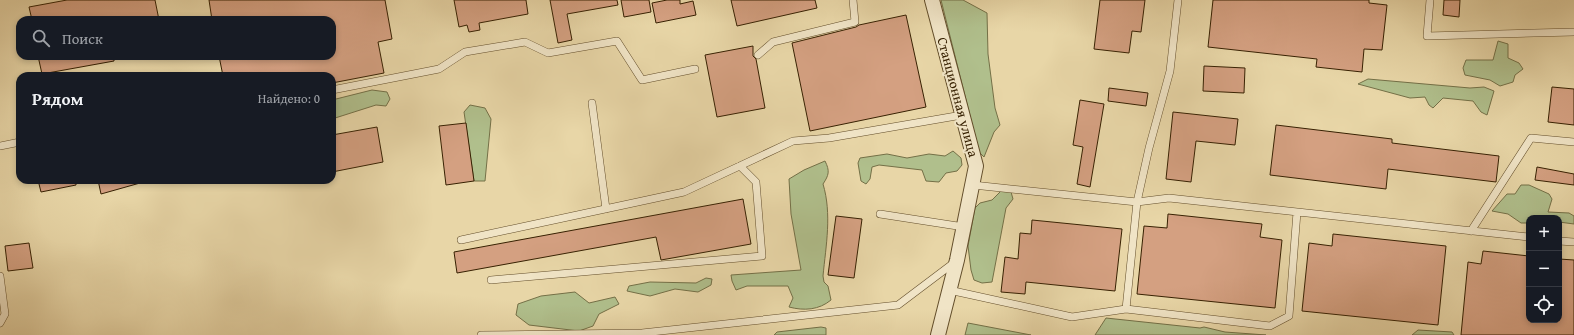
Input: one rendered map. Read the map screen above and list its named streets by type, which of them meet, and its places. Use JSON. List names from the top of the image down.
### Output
{
  "streets": {
    "street": ["Станционная улица"]
  },
  "page": {
    "search": "Поиск",
    "heading": ["Рядом", "Найдено: 0"],
    "map_buttons": ["+", "−"]
  }
}
